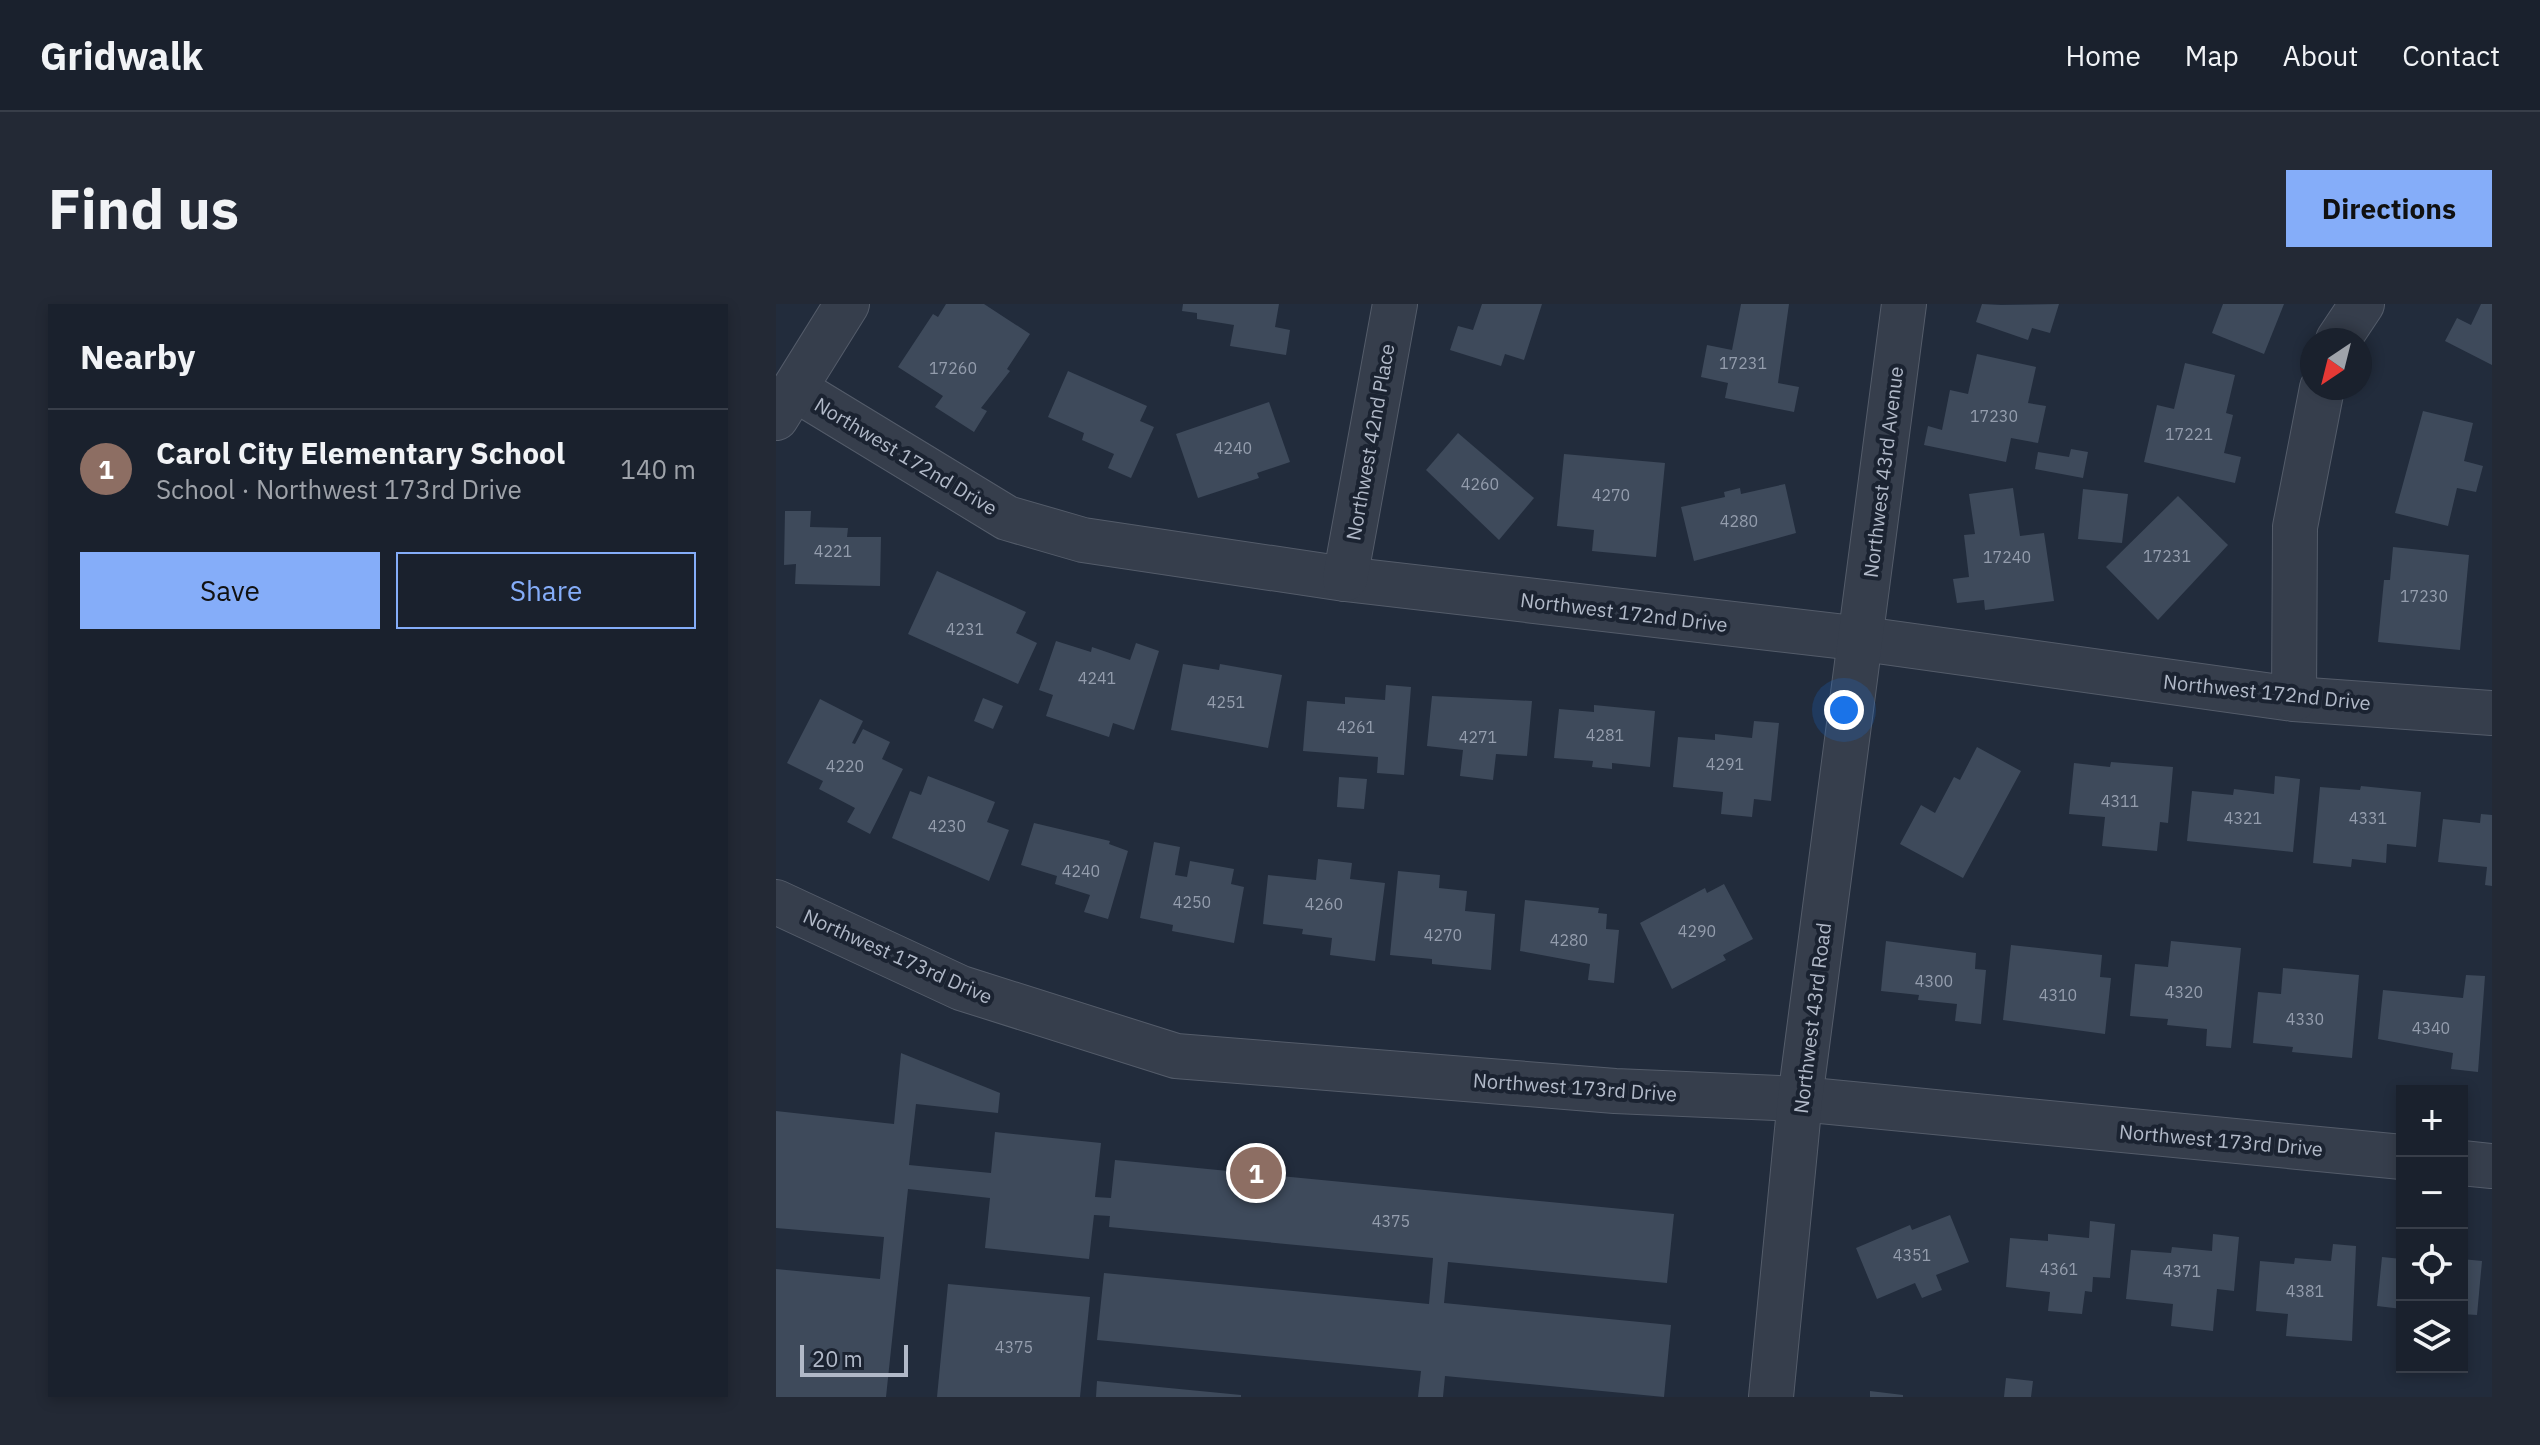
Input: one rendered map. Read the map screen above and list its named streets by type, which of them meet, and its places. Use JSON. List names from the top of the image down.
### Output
{
  "streets": {
    "street": [
      "Northwest 42nd Place",
      "Northwest 172nd Drive",
      "Northwest 43rd Avenue",
      "Northwest 173rd Drive",
      "Northwest 43rd Road"
    ]
  },
  "crossings": [
    ["Northwest 42nd Place", "Northwest 172nd Drive"],
    ["Northwest 172nd Drive", "Northwest 43rd Avenue"],
    ["Northwest 172nd Drive", "Northwest 43rd Road"],
    ["Northwest 43rd Avenue", "Northwest 43rd Road"],
    ["Northwest 173rd Drive", "Northwest 43rd Road"]
  ],
  "house_numbers": [
    "17231",
    "17260",
    "17230",
    "17221",
    "4240",
    "4260",
    "4270",
    "4280",
    "4221",
    "17231",
    "17240",
    "17230",
    "4231",
    "4241",
    "4251",
    "4261",
    "4281",
    "4271",
    "4291",
    "4220",
    "4311",
    "4321",
    "4331",
    "4230",
    "4240",
    "4250",
    "4260",
    "4290",
    "4270",
    "4280",
    "4300",
    "4320",
    "4310",
    "4330",
    "4340",
    "4375",
    "4351",
    "4361",
    "4371",
    "4381",
    "4375"
  ],
  "scale_bar": "20 m",
  "north": "bottom left",
  "page": {
    "header": "Gridwalk",
    "nav": [
      "Home",
      "Map",
      "About",
      "Contact"
    ],
    "buttons": [
      "Directions",
      ["Save", "Share"]
    ],
    "title": "Find us",
    "heading": "Nearby",
    "list": [
      {
        "mark": "1",
        "name": "Carol City Elementary School",
        "note": "School · Northwest 173rd Drive",
        "value": "140 m"
      }
    ],
    "map_buttons": ["+", "−"],
    "pins": "1",
    "scale": "20 m"
  }
}
